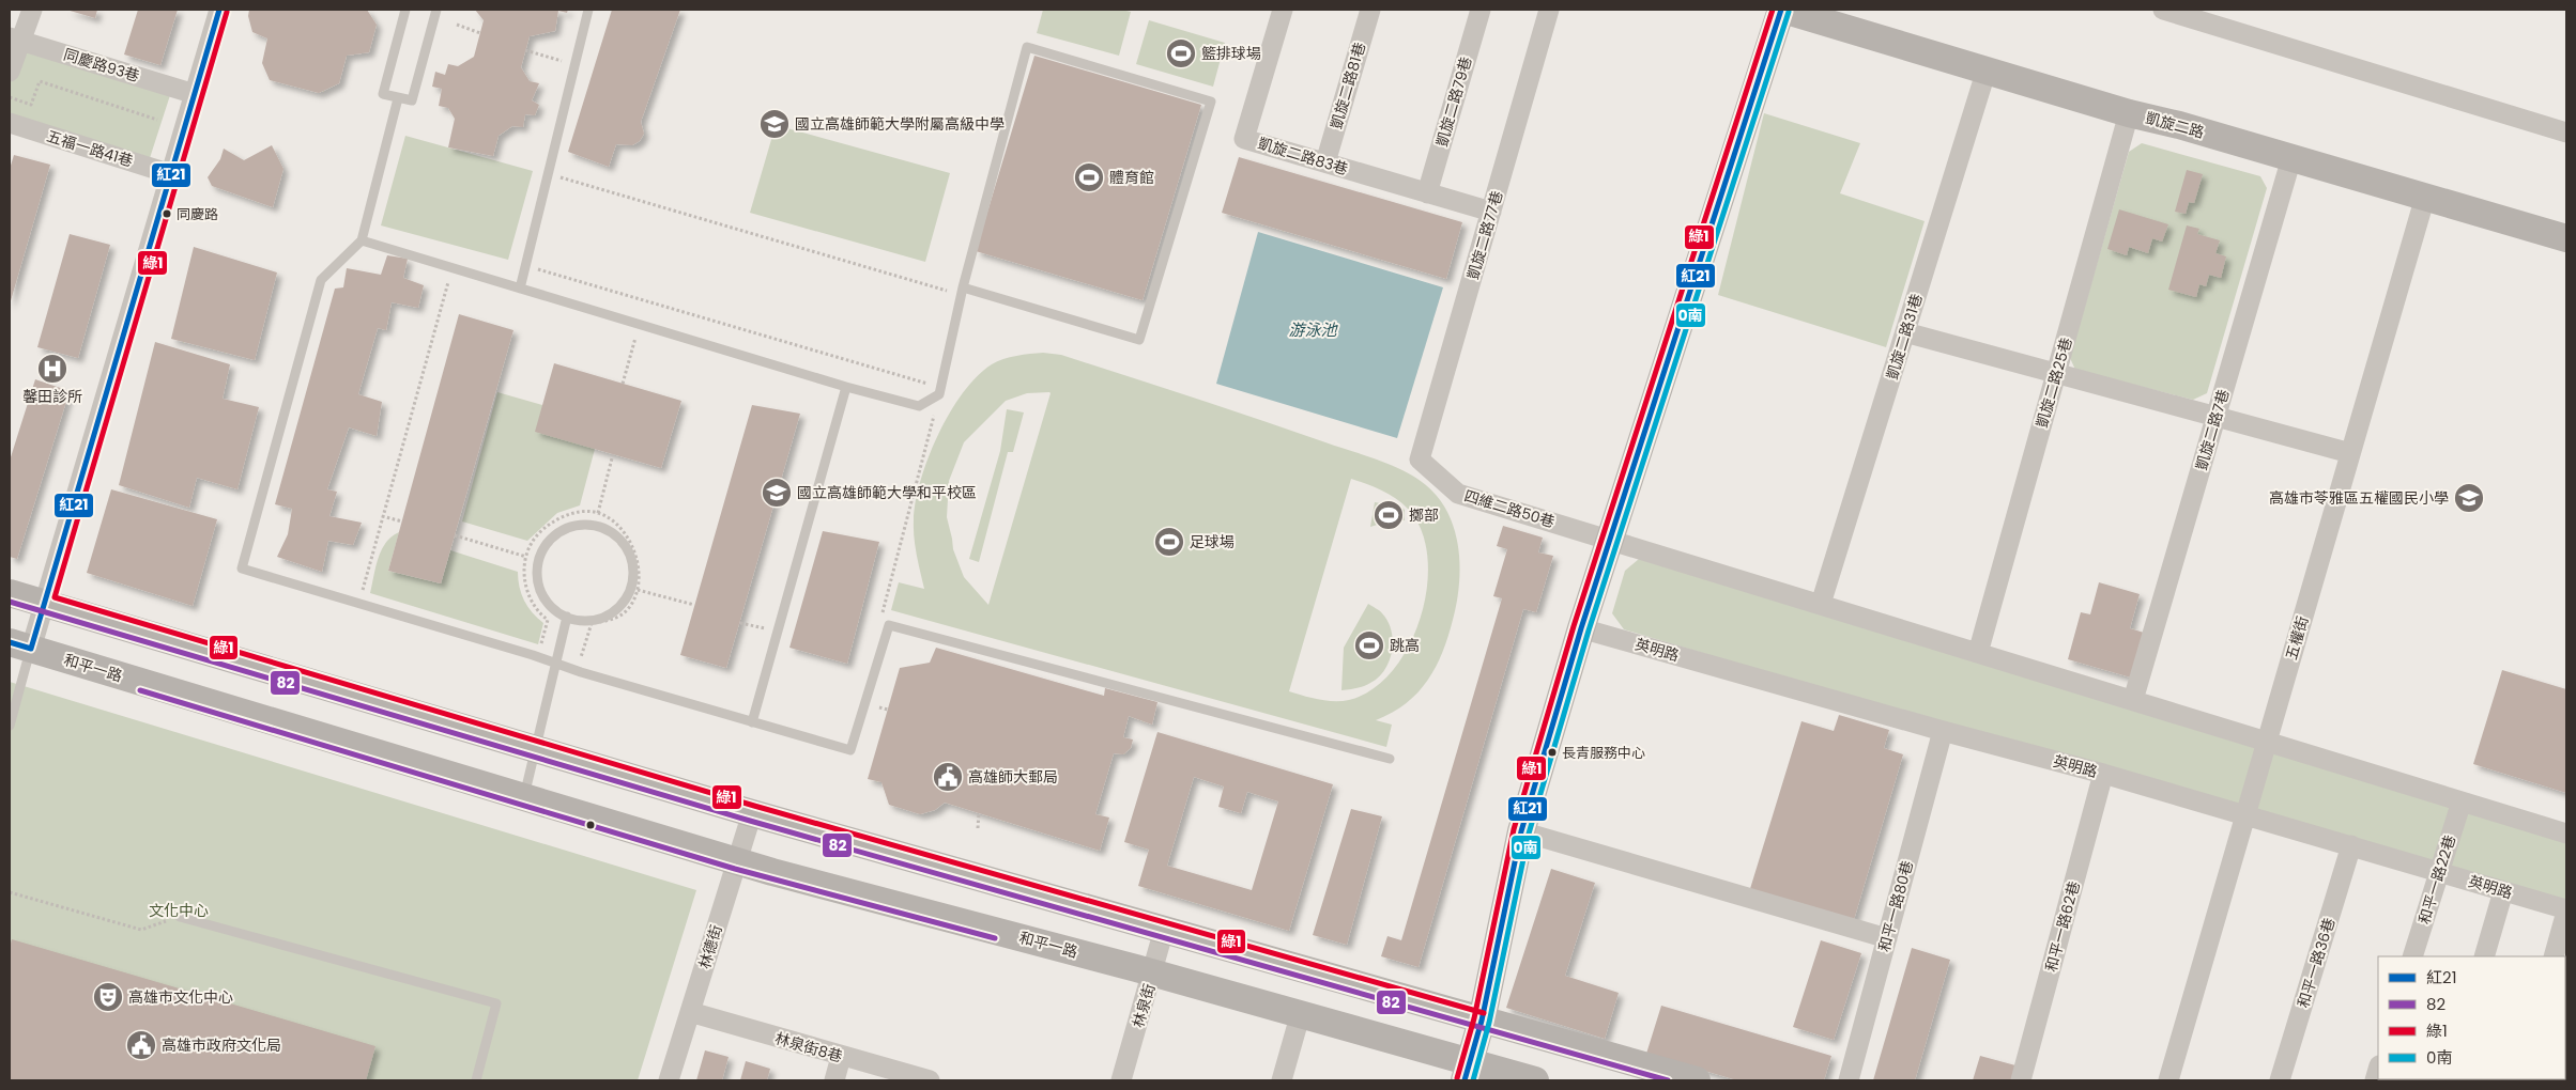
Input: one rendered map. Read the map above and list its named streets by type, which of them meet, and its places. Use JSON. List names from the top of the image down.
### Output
{
  "streets": {
    "street": [
      "同慶路93巷",
      "凱旋二路81巷",
      "凱旋二路79巷",
      "凱旋二路",
      "五福一路41巷",
      "凱旋二路83巷",
      "凱旋二路77巷",
      "凱旋二路31巷",
      "凱旋二路25巷",
      "凱旋二路7巷",
      "四維二路50巷",
      "五權街",
      "英明路",
      "和平一路",
      "和平一路22巷",
      "和平一路80巷",
      "和平一路62巷",
      "林德街",
      "和平一路36巷",
      "林泉街",
      "林泉街8巷"
    ]
  },
  "crossings": [
    ["凱旋二路81巷", "凱旋二路83巷"],
    ["凱旋二路79巷", "凱旋二路83巷"],
    ["凱旋二路", "凱旋二路31巷"],
    ["凱旋二路", "凱旋二路25巷"],
    ["凱旋二路", "凱旋二路7巷"],
    ["凱旋二路", "五權街"],
    ["凱旋二路83巷", "凱旋二路77巷"],
    ["凱旋二路77巷", "四維二路50巷"],
    ["五權街", "英明路"],
    ["英明路", "和平一路22巷"],
    ["英明路", "和平一路80巷"],
    ["英明路", "和平一路62巷"],
    ["英明路", "和平一路36巷"],
    ["和平一路", "林德街"],
    ["和平一路", "林泉街"],
    ["林德街", "林泉街8巷"]
  ],
  "water": ["游泳池"],
  "parks": ["文化中心"],
  "places": {
    "sports": [
      "籃排球場",
      "體育館",
      "擲部",
      "足球場",
      "跳高"
    ],
    "school or university": ["國立高雄師範大學附屬高級中學", "國立高雄師範大學和平校區", "高雄市苓雅區五權國民小學"],
    "other": ["同慶路", "長青服務中心"],
    "hospital": ["馨田診所"],
    "public building": ["高雄師大郵局", "高雄市政府文化局"],
    "theatre": ["高雄市文化中心"]
  },
  "lines": [
    "transit line 紅21",
    "transit line 綠1",
    "transit line 0南",
    "transit line 82"
  ],
  "legend": [
    "紅21",
    "82",
    "綠1",
    "0南"
  ]
}
